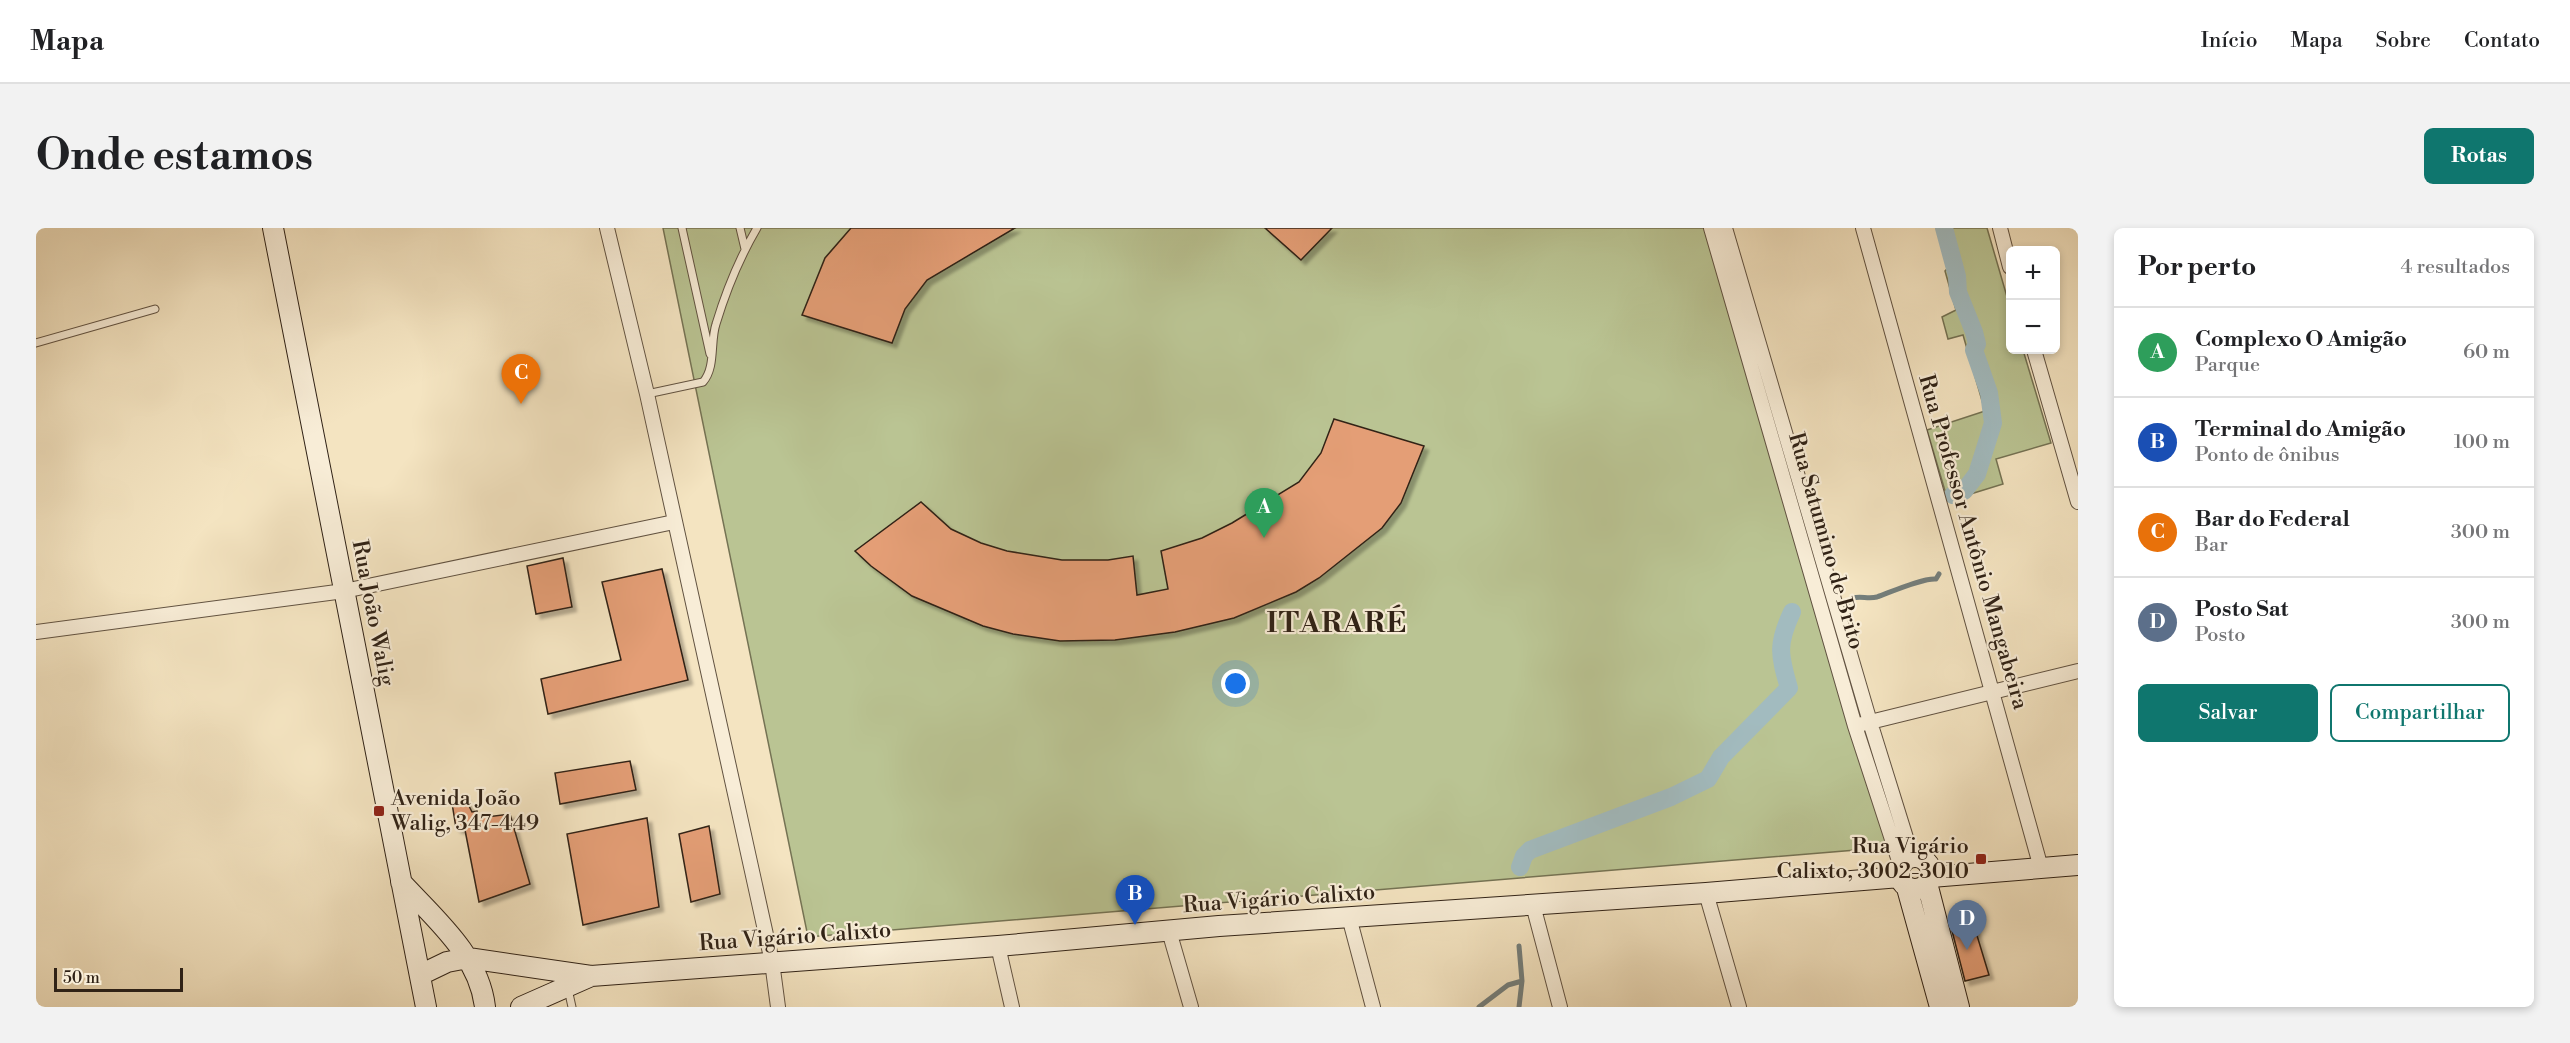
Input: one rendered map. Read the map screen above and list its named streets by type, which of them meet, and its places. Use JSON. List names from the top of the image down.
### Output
{
  "streets": {
    "main road": ["Rua Satumino de Brito", "Rua João Walig", "Rua Vigário Calixto"],
    "street": ["Rua Professor Antônio Mangabeira"]
  },
  "crossings": [
    ["Rua Satumino de Brito", "Rua Vigário Calixto"],
    ["Rua João Walig", "Rua Vigário Calixto"]
  ],
  "districts": ["ITARARÉ"],
  "places": {
    "transit": ["Avenida João Walig, 347-449", "Rua Vigário Calixto, 3002-3010"]
  },
  "scale_bar": "50 m",
  "page": {
    "header": "Mapa",
    "nav": [
      "Início",
      "Mapa",
      "Sobre",
      "Contato"
    ],
    "buttons": [
      "Rotas",
      ["Salvar", "Compartilhar"]
    ],
    "title": "Onde estamos",
    "heading": ["Por perto", "4 resultados"],
    "map_buttons": ["+", "−"],
    "list": [
      {
        "mark": "A",
        "name": "Complexo O Amigão",
        "note": "Parque",
        "value": "60 m"
      },
      {
        "mark": "B",
        "name": "Terminal do Amigão",
        "note": "Ponto de ônibus",
        "value": "100 m"
      },
      {
        "mark": "C",
        "name": "Bar do Federal",
        "note": "Bar",
        "value": "300 m"
      },
      {
        "mark": "D",
        "name": "Posto Sat",
        "note": "Posto",
        "value": "300 m"
      }
    ],
    "pins": [
      "C",
      "A",
      "B",
      "D"
    ],
    "scale": "50 m"
  }
}
